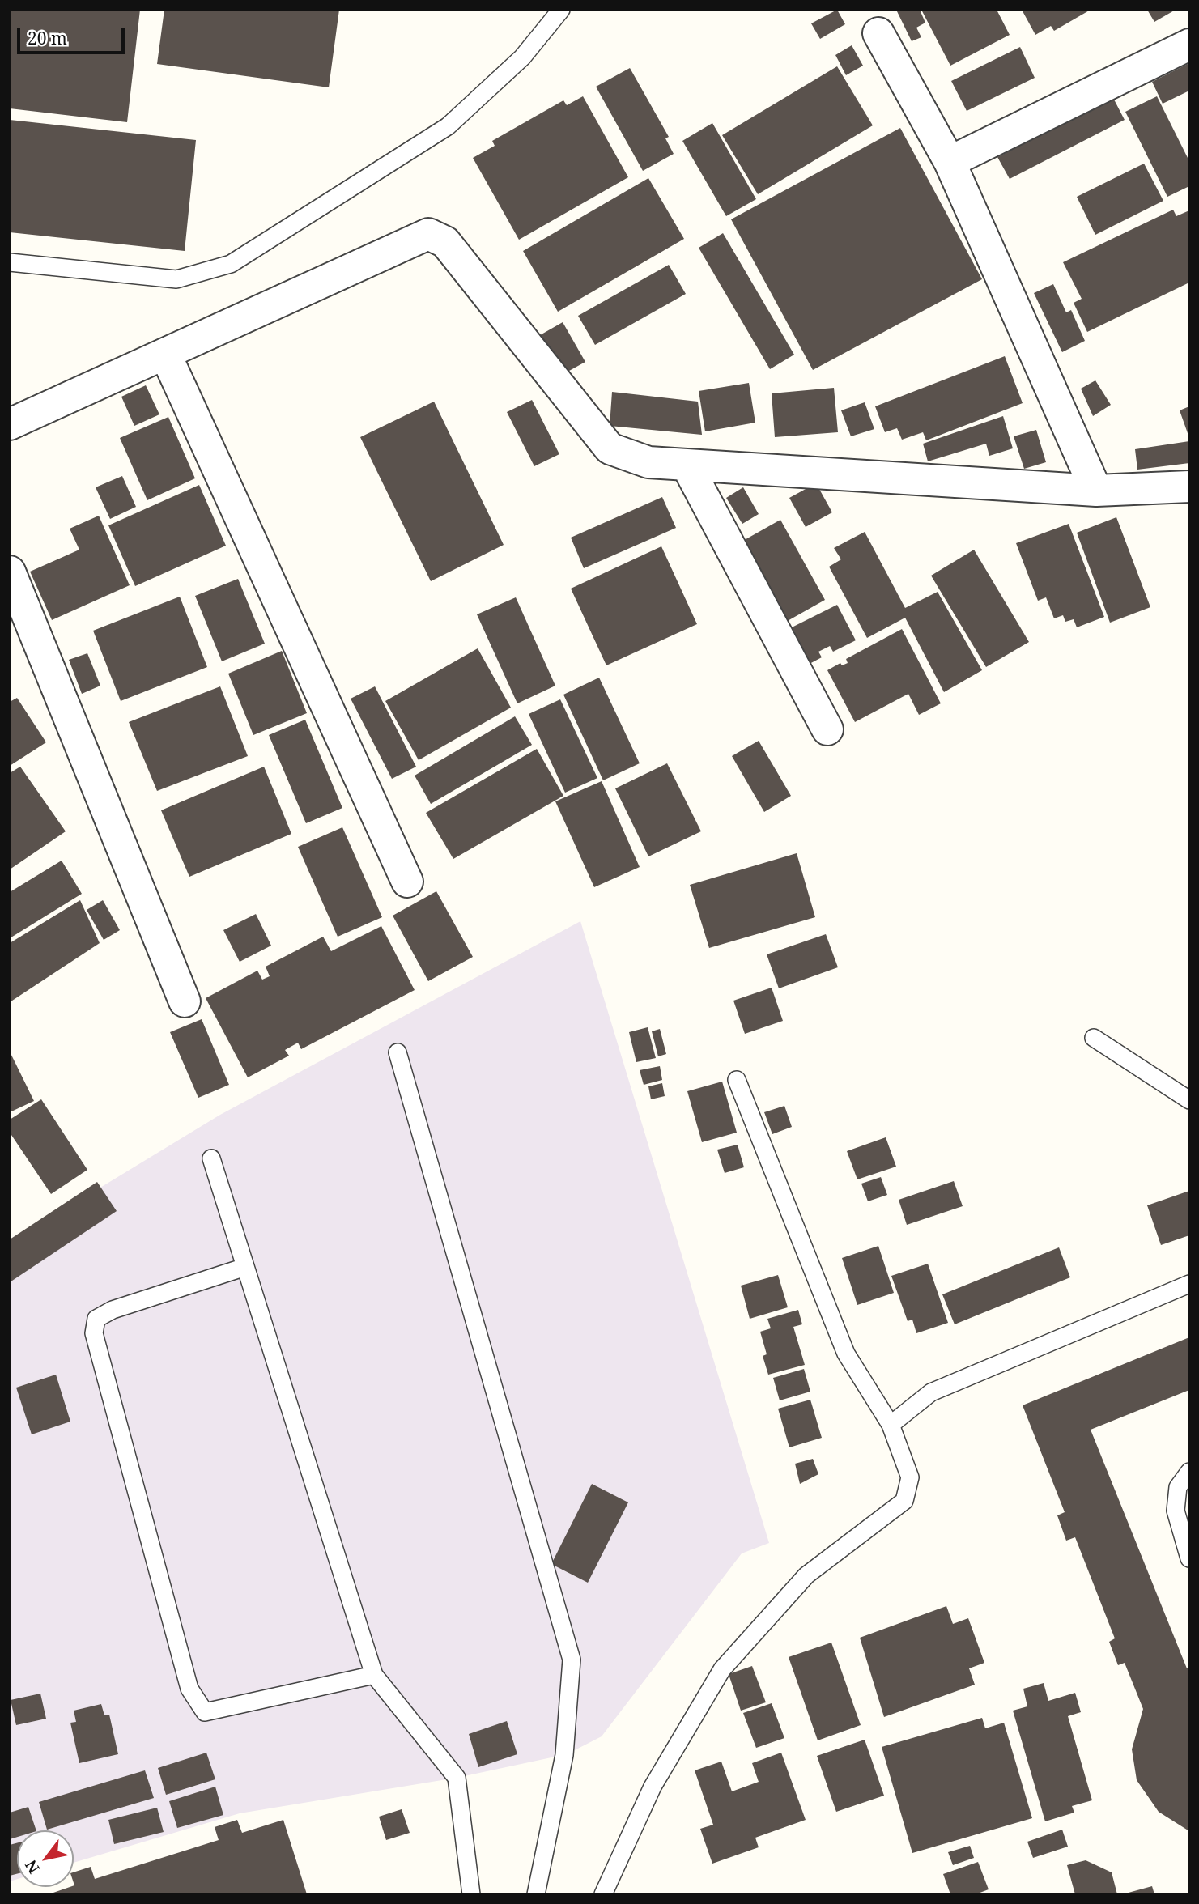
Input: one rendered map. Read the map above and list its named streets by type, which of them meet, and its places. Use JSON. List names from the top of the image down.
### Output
{
  "scale_bar": "20 m",
  "north": "bottom left"
}
